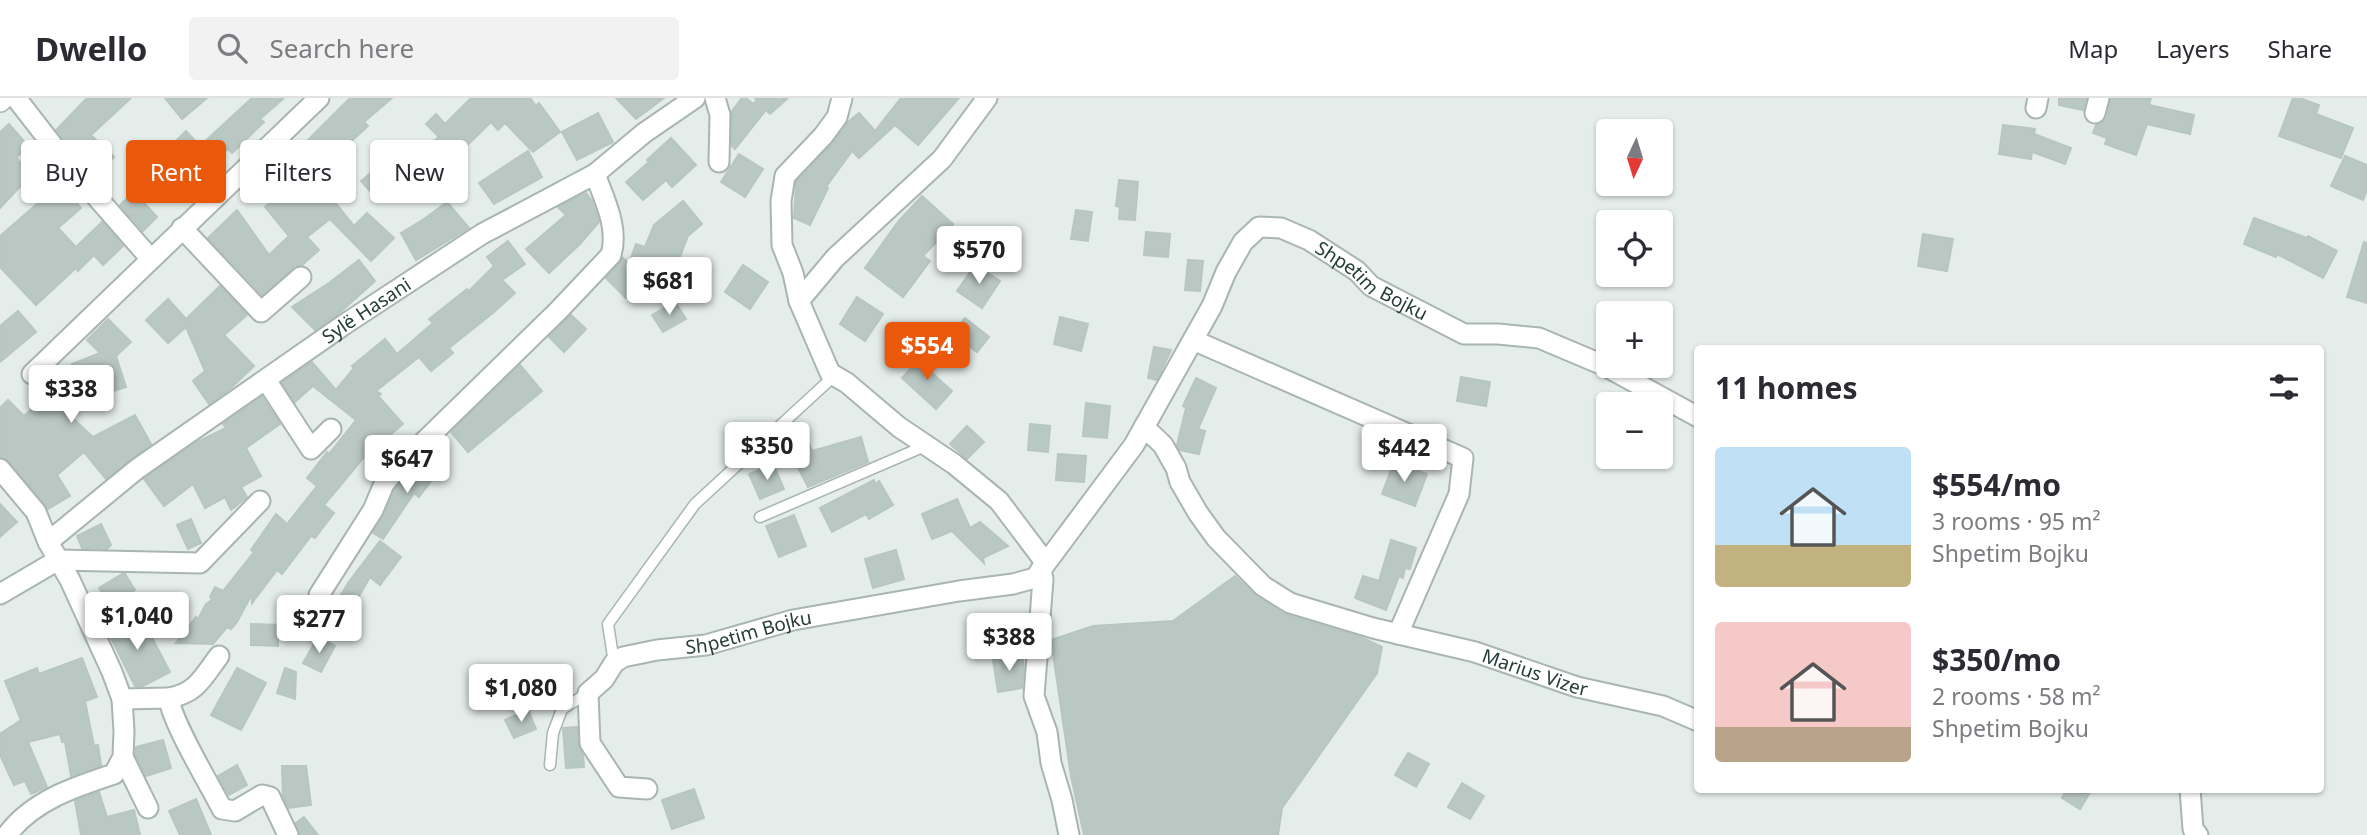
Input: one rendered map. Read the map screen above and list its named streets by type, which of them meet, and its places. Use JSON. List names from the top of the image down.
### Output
{
  "streets": {
    "street": ["Shpetim Bojku", "Sylë Hasani", "Marius Vizer"]
  },
  "crossings": [
    ["Shpetim Bojku", "Marius Vizer"]
  ],
  "north": "bottom",
  "page": {
    "header": "Dwello",
    "search": "Search here",
    "nav": ["Map", "Layers", "Share"],
    "map_buttons": ["+", "−"],
    "chip": [
      "Buy",
      "Rent",
      "Filters",
      "New"
    ],
    "price": [
      "$570",
      "$681",
      "$554",
      "$338",
      "$350",
      "$442",
      "$647",
      "$1,040",
      "$277",
      "$388",
      "$1,080"
    ],
    "heading": "11 homes",
    "list": [
      {
        "name": "$554/mo",
        "note": "3 rooms · 95 m² · Shpetim Bojku"
      },
      {
        "name": "$350/mo",
        "note": "2 rooms · 58 m² · Shpetim Bojku"
      }
    ]
  }
}
